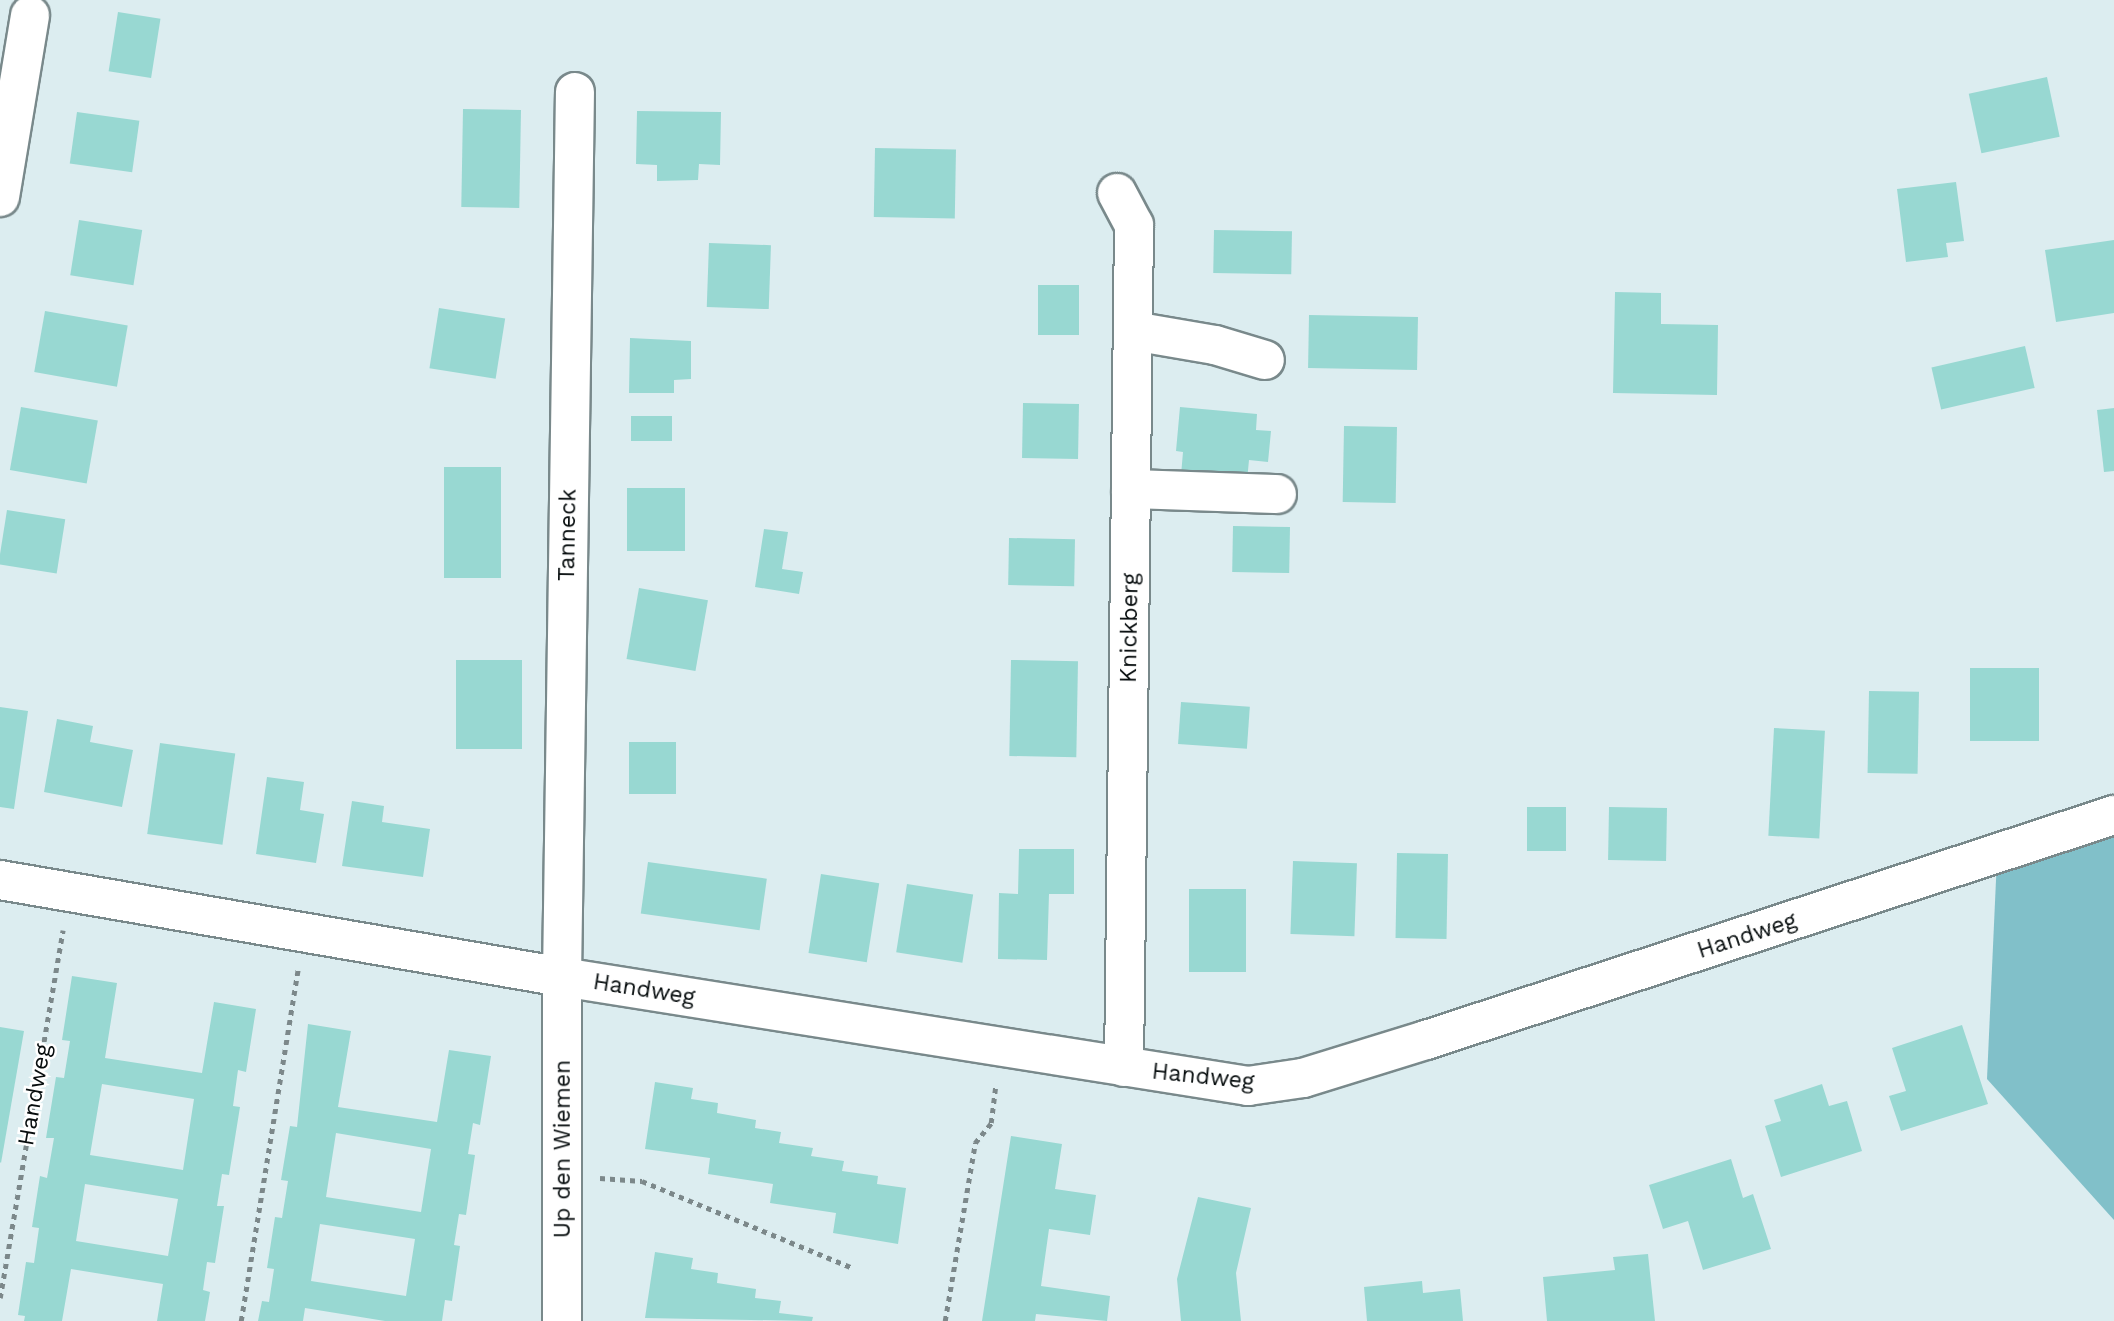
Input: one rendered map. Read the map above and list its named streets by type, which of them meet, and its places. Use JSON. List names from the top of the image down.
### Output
{
  "streets": {
    "street": [
      "Tanneck",
      "Knickberg",
      "Handweg",
      "Up den Wiemen"
    ]
  },
  "crossings": [
    ["Tanneck", "Handweg"],
    ["Tanneck", "Up den Wiemen"],
    ["Knickberg", "Handweg"],
    ["Handweg", "Up den Wiemen"]
  ]
}
